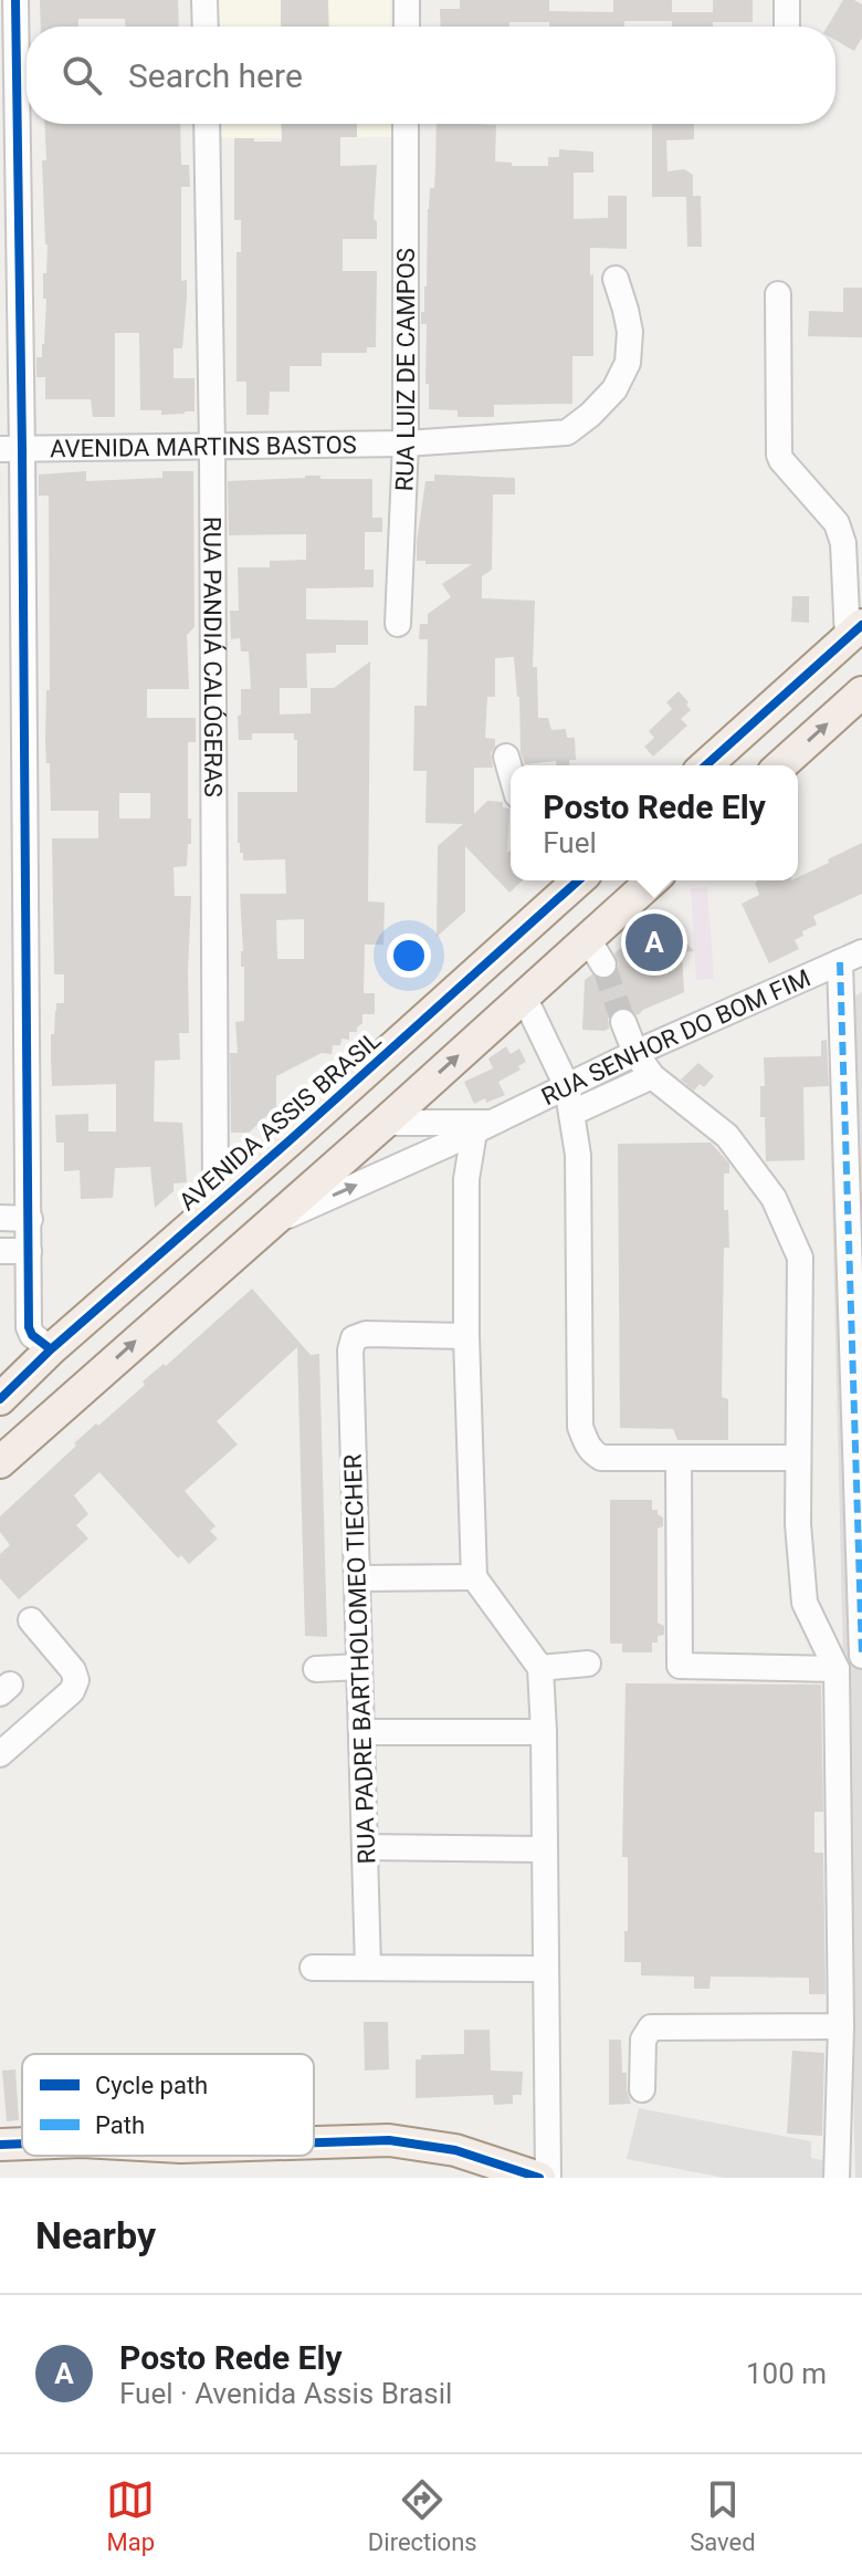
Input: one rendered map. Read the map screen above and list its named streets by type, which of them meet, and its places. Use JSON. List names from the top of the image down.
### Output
{
  "streets": {
    "main road": ["AVENIDA ASSIS BRASIL"],
    "street": [
      "RUA LUIZ DE CAMPOS",
      "AVENIDA MARTINS BASTOS",
      "RUA PANDIÁ CALÓGERAS",
      "RUA SENHOR DO BOM FIM",
      "RUA PADRE BARTHOLOMEO TIECHER"
    ]
  },
  "crossings": [
    ["RUA LUIZ DE CAMPOS", "AVENIDA MARTINS BASTOS"],
    ["AVENIDA MARTINS BASTOS", "RUA PANDIÁ CALÓGERAS"],
    ["RUA PANDIÁ CALÓGERAS", "AVENIDA ASSIS BRASIL"]
  ],
  "legend": ["Cycle path", "Path"],
  "page": {
    "search": "Search here",
    "popup": ["Posto Rede Ely", "Fuel"],
    "pins": "A",
    "heading": "Nearby",
    "list": [
      {
        "mark": "A",
        "name": "Posto Rede Ely",
        "note": "Fuel · Avenida Assis Brasil",
        "value": "100 m"
      }
    ],
    "nav": ["Map", "Directions", "Saved"]
  }
}
